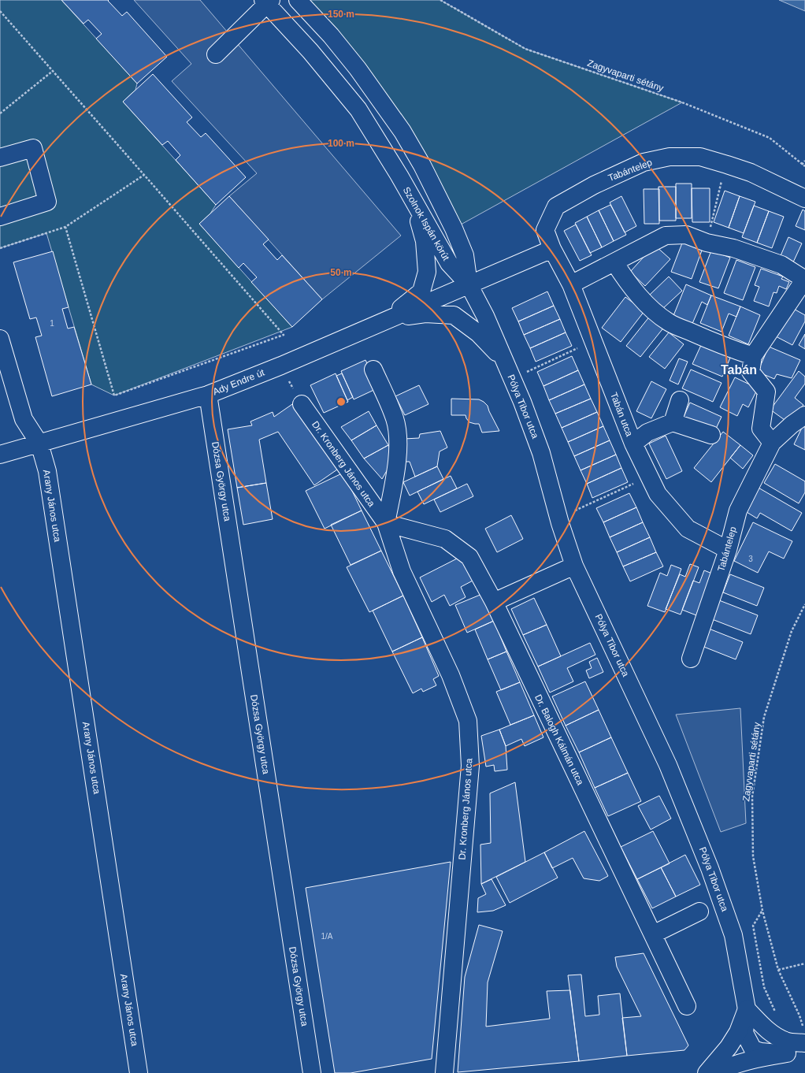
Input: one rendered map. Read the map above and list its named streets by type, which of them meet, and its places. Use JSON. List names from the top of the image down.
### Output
{
  "streets": {
    "street": [
      "Tabántelep",
      "Szolnok Ispán körút",
      "Ady Endre út",
      "Pólya Tibor utca",
      "Tabán utca",
      "Dr. Kronberg János utca",
      "Dózsa György utca",
      "Arany János utca",
      "Dr. Balogh Kálmán utca"
    ],
    "path": ["Zagyvaparti sétány"]
  },
  "crossings": [
    ["Tabántelep", "Ady Endre út"],
    ["Tabántelep", "Tabán utca"],
    ["Szolnok Ispán körút", "Ady Endre út"],
    ["Szolnok Ispán körút", "Pólya Tibor utca"],
    ["Ady Endre út", "Pólya Tibor utca"],
    ["Ady Endre út", "Tabán utca"],
    ["Ady Endre út", "Dózsa György utca"],
    ["Ady Endre út", "Arany János utca"],
    ["Dr. Kronberg János utca", "Dr. Balogh Kálmán utca"]
  ],
  "districts": ["Tabán"],
  "house_numbers": ["1", "3", "1/A"],
  "rings": ["150 m", "100 m", "50 m"]
}
